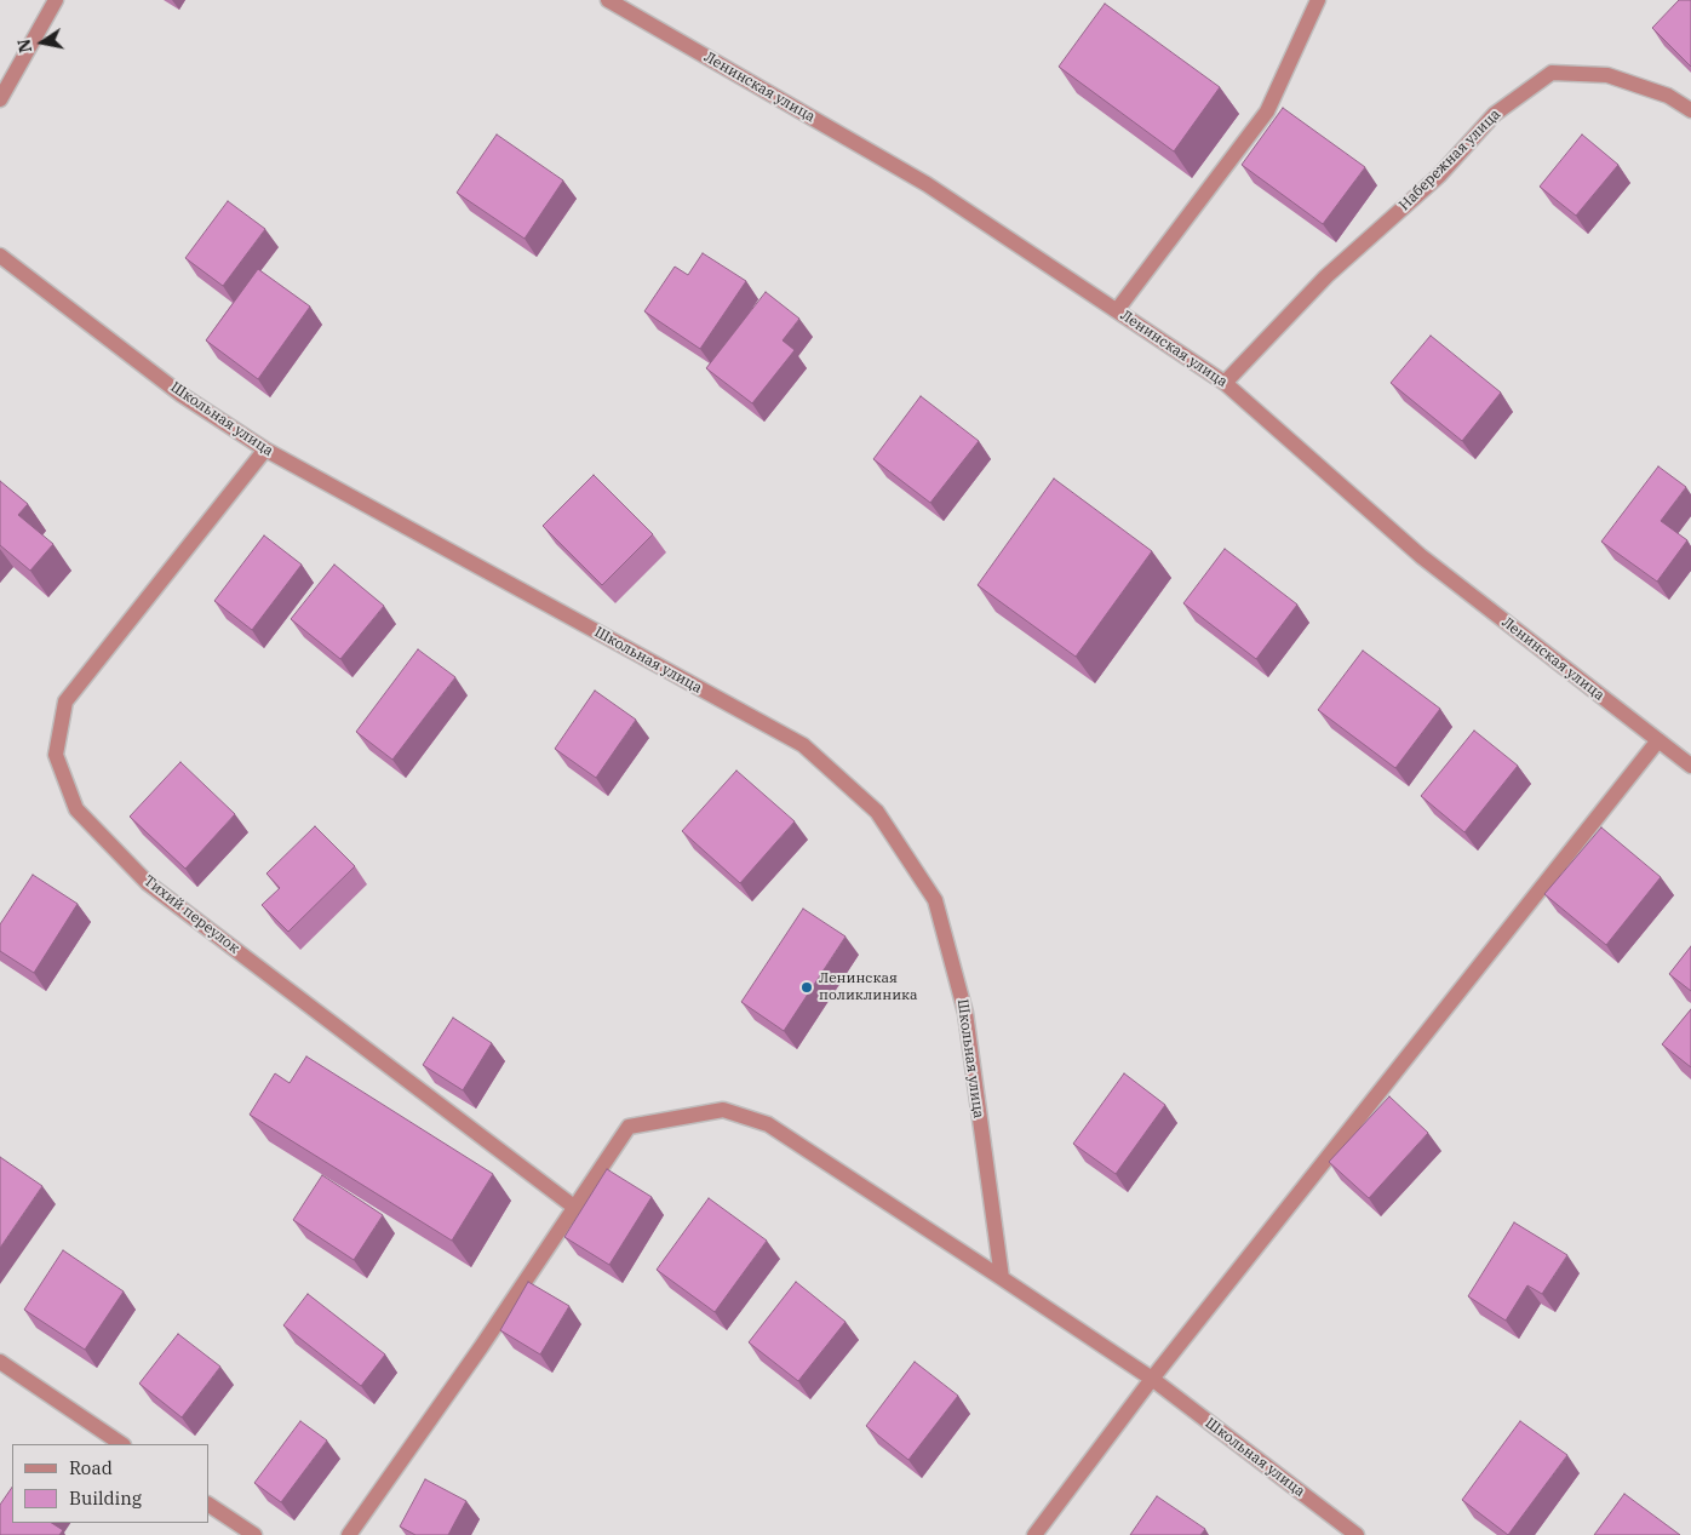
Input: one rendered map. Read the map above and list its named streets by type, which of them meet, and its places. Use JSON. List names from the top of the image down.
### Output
{
  "streets": {
    "street": [
      "Ленинская улица",
      "Набережная улица",
      "Школьная улица",
      "Тихий переулок"
    ]
  },
  "crossings": [
    ["Ленинская улица", "Набережная улица"],
    ["Школьная улица", "Тихий переулок"]
  ],
  "places": ["Ленинская поликлиника"],
  "legend": ["Road", "Building"],
  "north": "left"
}
